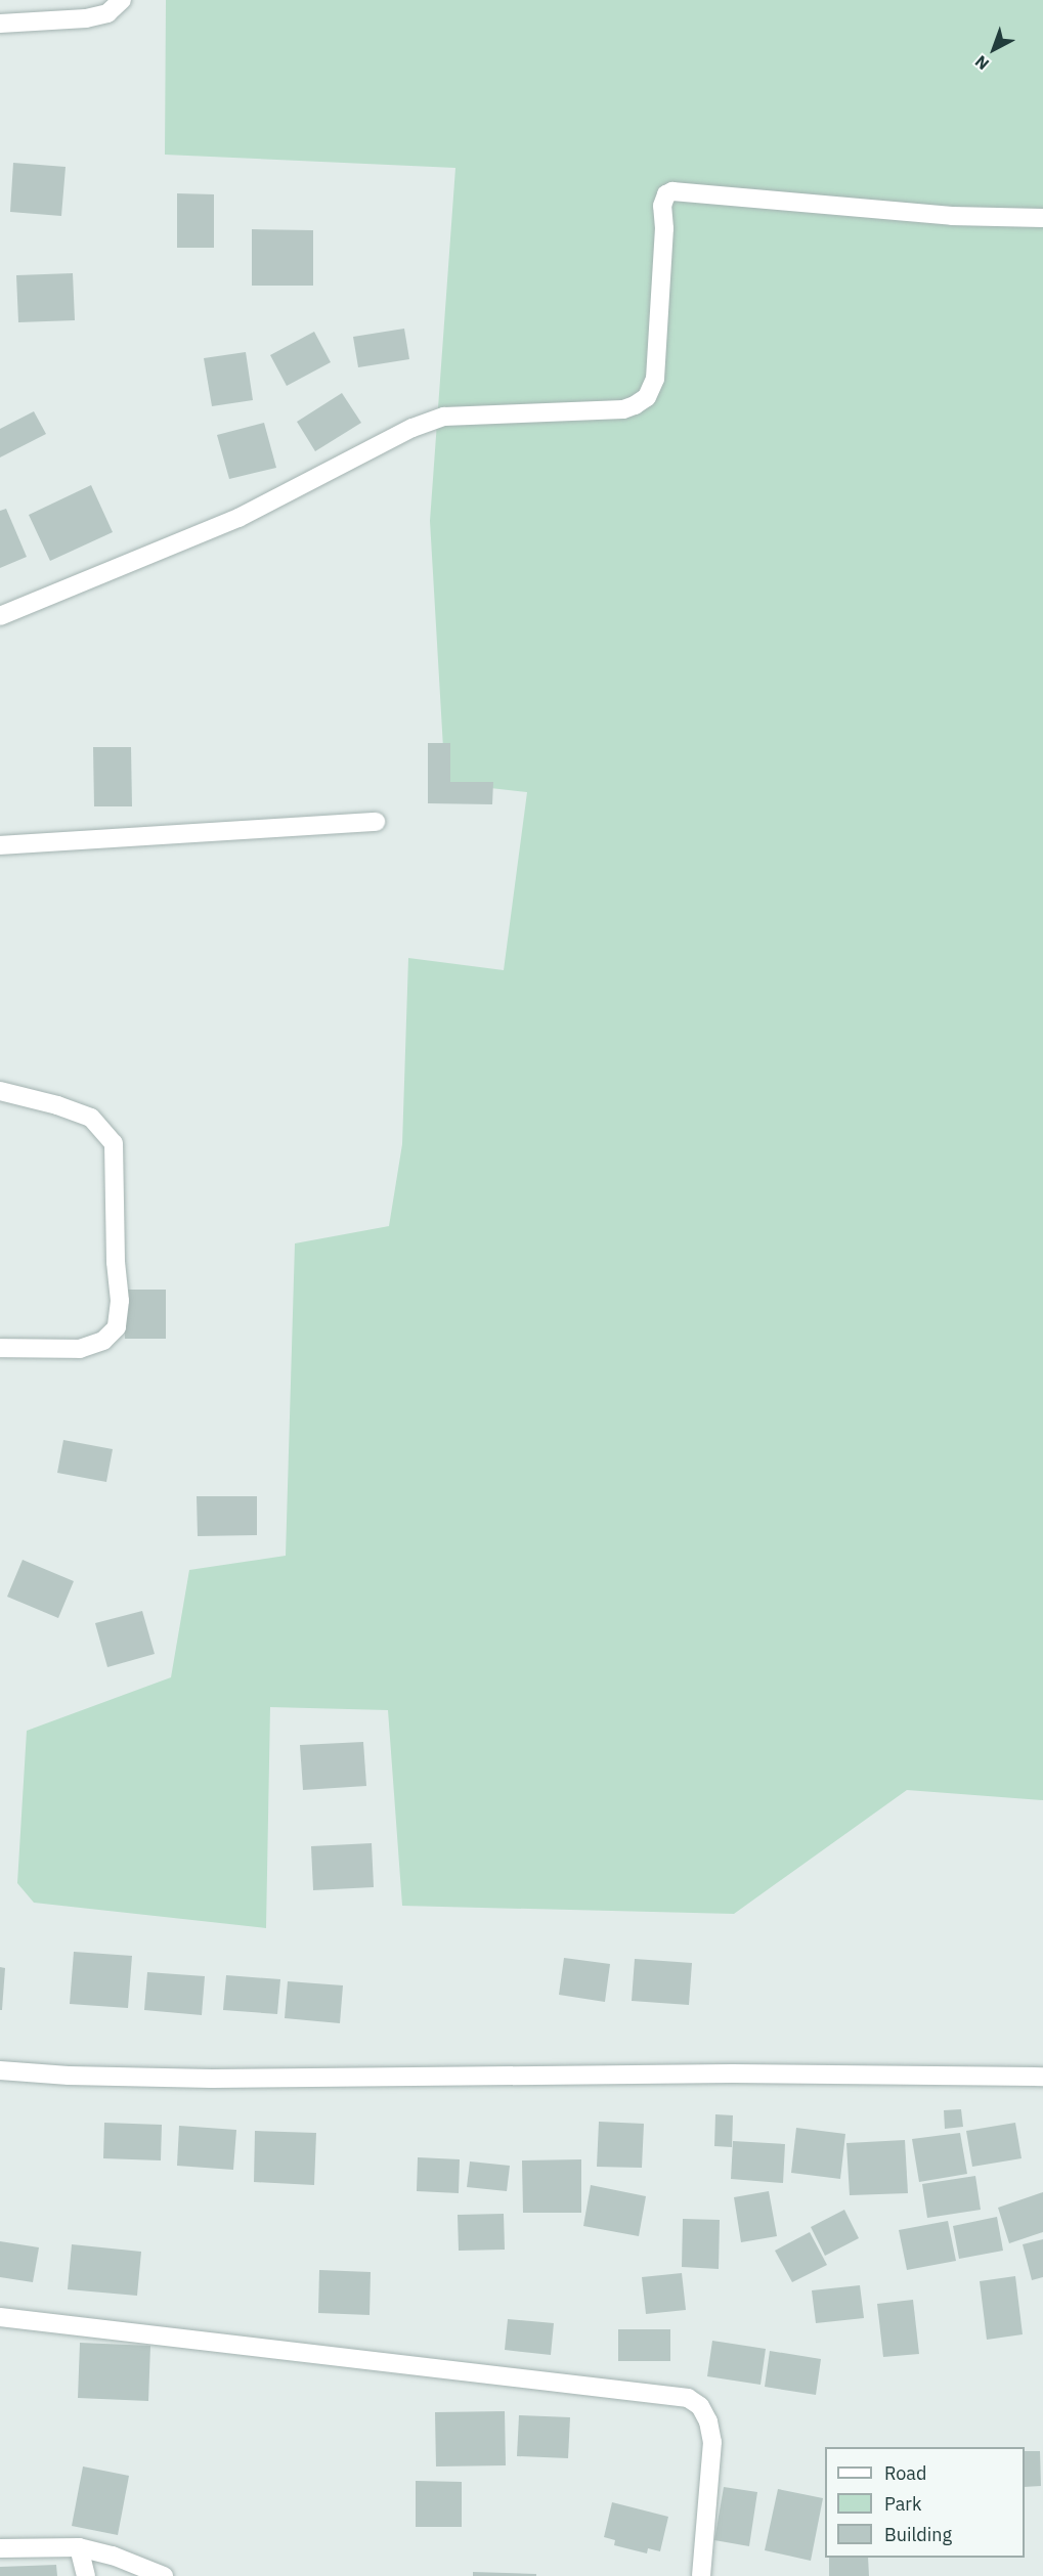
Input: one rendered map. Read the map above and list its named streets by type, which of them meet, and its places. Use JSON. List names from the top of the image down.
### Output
{
  "legend": ["Road", "Park", "Building"],
  "north": "bottom left"
}
